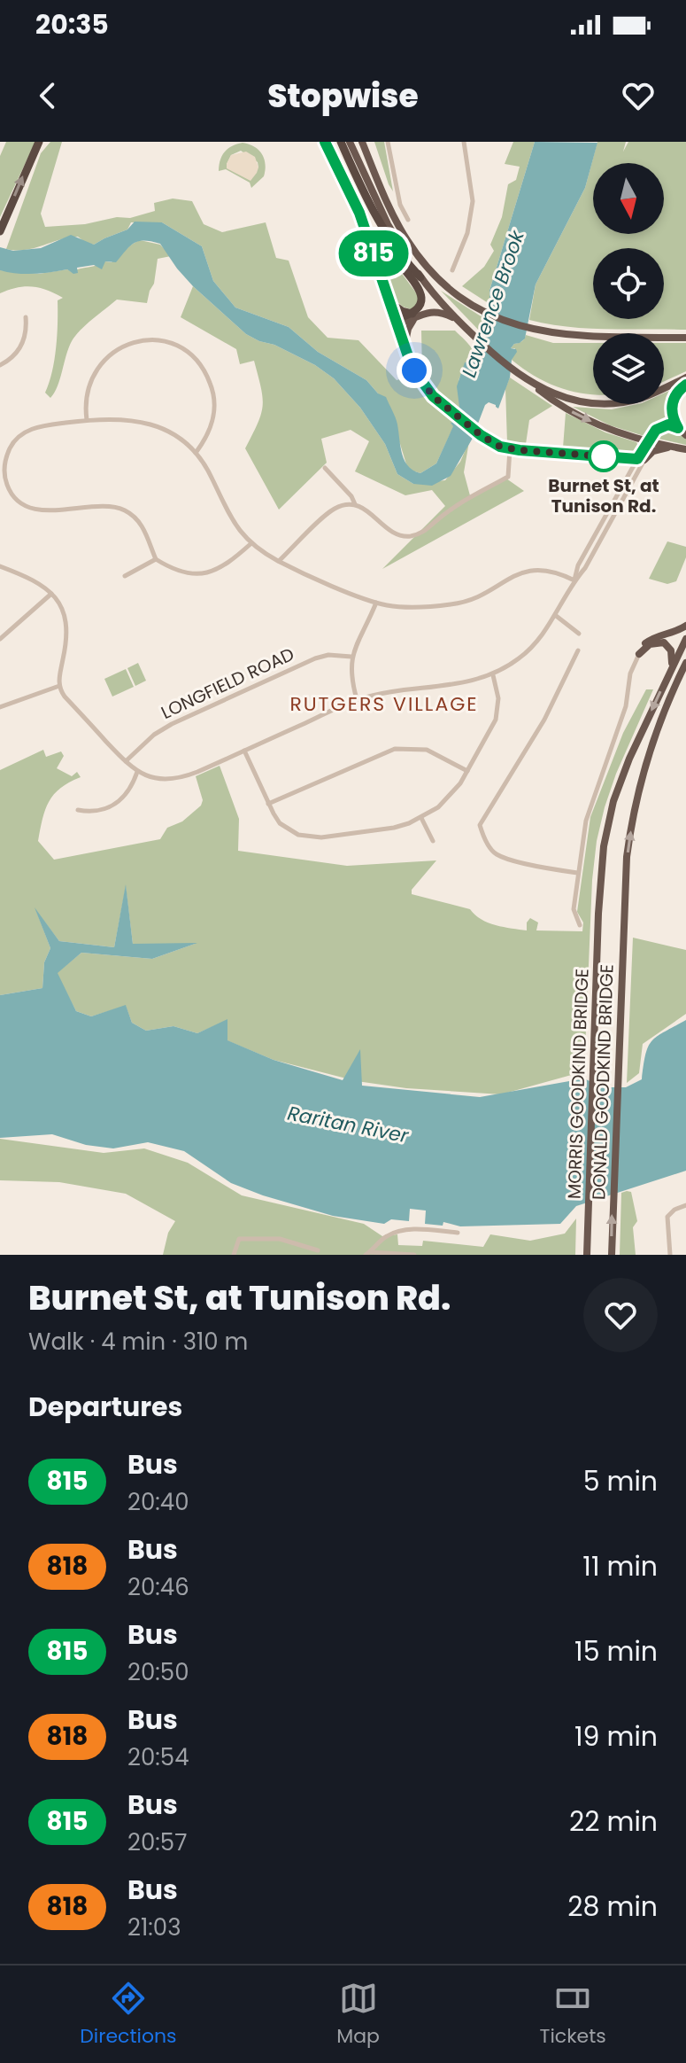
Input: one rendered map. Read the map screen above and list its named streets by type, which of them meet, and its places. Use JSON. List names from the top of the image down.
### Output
{
  "streets": {
    "highway": ["DONALD GOODKIND BRIDGE", "MORRIS GOODKIND BRIDGE"],
    "street": ["LONGFIELD ROAD"]
  },
  "one_way": ["DONALD GOODKIND BRIDGE", "MORRIS GOODKIND BRIDGE"],
  "districts": ["RUTGERS VILLAGE"],
  "water": ["Lawrence Brook", "Raritan River"],
  "places": ["Burnet St, at Tunison Rd."],
  "lines": ["bus line 815"],
  "north": "bottom",
  "page": {
    "status": "20:35",
    "header": "Stopwise",
    "on_map": "815",
    "heading": [
      ["Burnet St, at Tunison Rd.", "Walk · 4 min · 310 m"],
      "Departures"
    ],
    "list": [
      {
        "mark": "815",
        "name": "Bus",
        "note": "20:40",
        "value": "5 min"
      },
      {
        "mark": "818",
        "name": "Bus",
        "note": "20:46",
        "value": "11 min"
      },
      {
        "mark": "815",
        "name": "Bus",
        "note": "20:50",
        "value": "15 min"
      },
      {
        "mark": "818",
        "name": "Bus",
        "note": "20:54",
        "value": "19 min"
      },
      {
        "mark": "815",
        "name": "Bus",
        "note": "20:57",
        "value": "22 min"
      },
      {
        "mark": "818",
        "name": "Bus",
        "note": "21:03",
        "value": "28 min"
      }
    ],
    "tabs": ["Directions", "Map", "Tickets"]
  }
}
